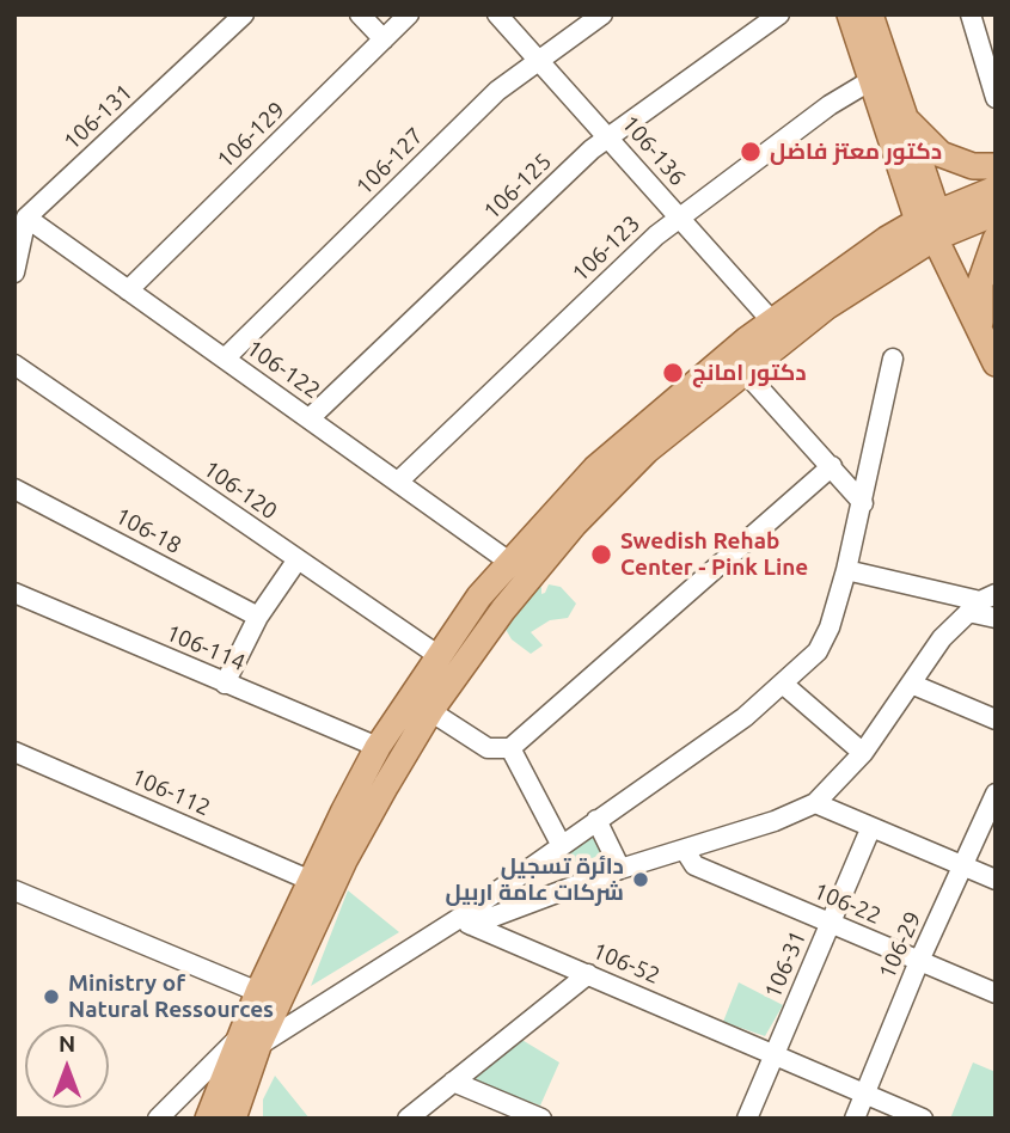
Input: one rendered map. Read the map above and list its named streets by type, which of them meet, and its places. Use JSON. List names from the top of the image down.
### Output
{
  "streets": {
    "street": [
      "106-131",
      "106-129",
      "106-136",
      "106-127",
      "106-125",
      "106-123",
      "106-122",
      "106-120",
      "106-18",
      "106-114",
      "106-112",
      "106-22",
      "106-29",
      "106-52",
      "106-31"
    ]
  },
  "crossings": [
    ["106-131", "106-122"],
    ["106-129", "106-122"],
    ["106-136", "106-127"],
    ["106-136", "106-125"],
    ["106-136", "106-123"],
    ["106-127", "106-122"],
    ["106-125", "106-122"],
    ["106-123", "106-122"],
    ["106-22", "106-29"],
    ["106-22", "106-31"],
    ["106-29", "106-52"],
    ["106-52", "106-31"]
  ],
  "places": [
    "دكتور معتز فاضل",
    "دكتور امانج",
    "Swedish Rehab Center - Pink Line",
    "دائرة تسجيل شركات عامة اربيل",
    "Ministry of Natural Ressources"
  ],
  "north": "top"
}
